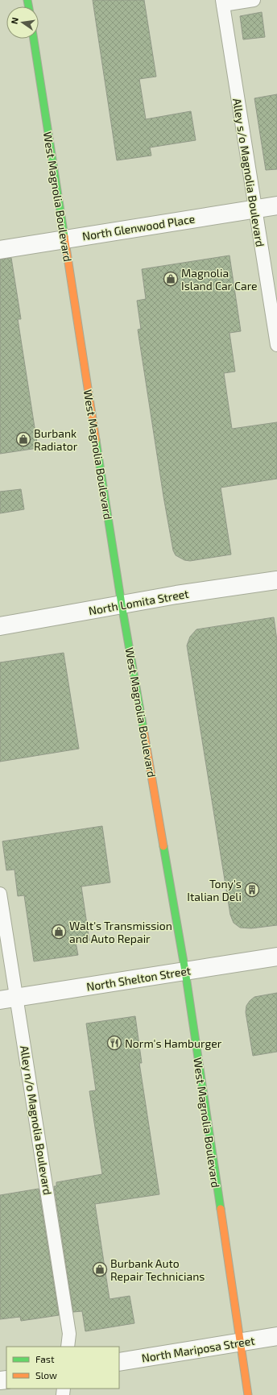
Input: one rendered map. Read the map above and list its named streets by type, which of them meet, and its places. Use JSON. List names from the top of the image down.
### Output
{
  "streets": {
    "main road": ["West Magnolia Boulevard"],
    "street": [
      "North Glenwood Place",
      "North Lomita Street",
      "North Shelton Street",
      "North Mariposa Street"
    ],
    "lane": ["Alley s/o Magnolia Boulevard", "Alley n/o Magnolia Boulevard"]
  },
  "crossings": [
    ["Alley s/o Magnolia Boulevard", "North Glenwood Place"],
    ["West Magnolia Boulevard", "North Glenwood Place"],
    ["West Magnolia Boulevard", "North Lomita Street"],
    ["West Magnolia Boulevard", "North Shelton Street"],
    ["West Magnolia Boulevard", "North Mariposa Street"],
    ["North Shelton Street", "Alley n/o Magnolia Boulevard"]
  ],
  "places": {
    "shop": [
      "Magnolia Island Car Care",
      "Burbank Radiator",
      "Walt's Transmission and Auto Repair",
      "Burbank Auto Repair Technicians"
    ],
    "building": ["Tony's Italian Deli"],
    "restaurant": ["Norm's Hamburger"]
  },
  "legend": ["Fast", "Slow"],
  "north": "left"
}
